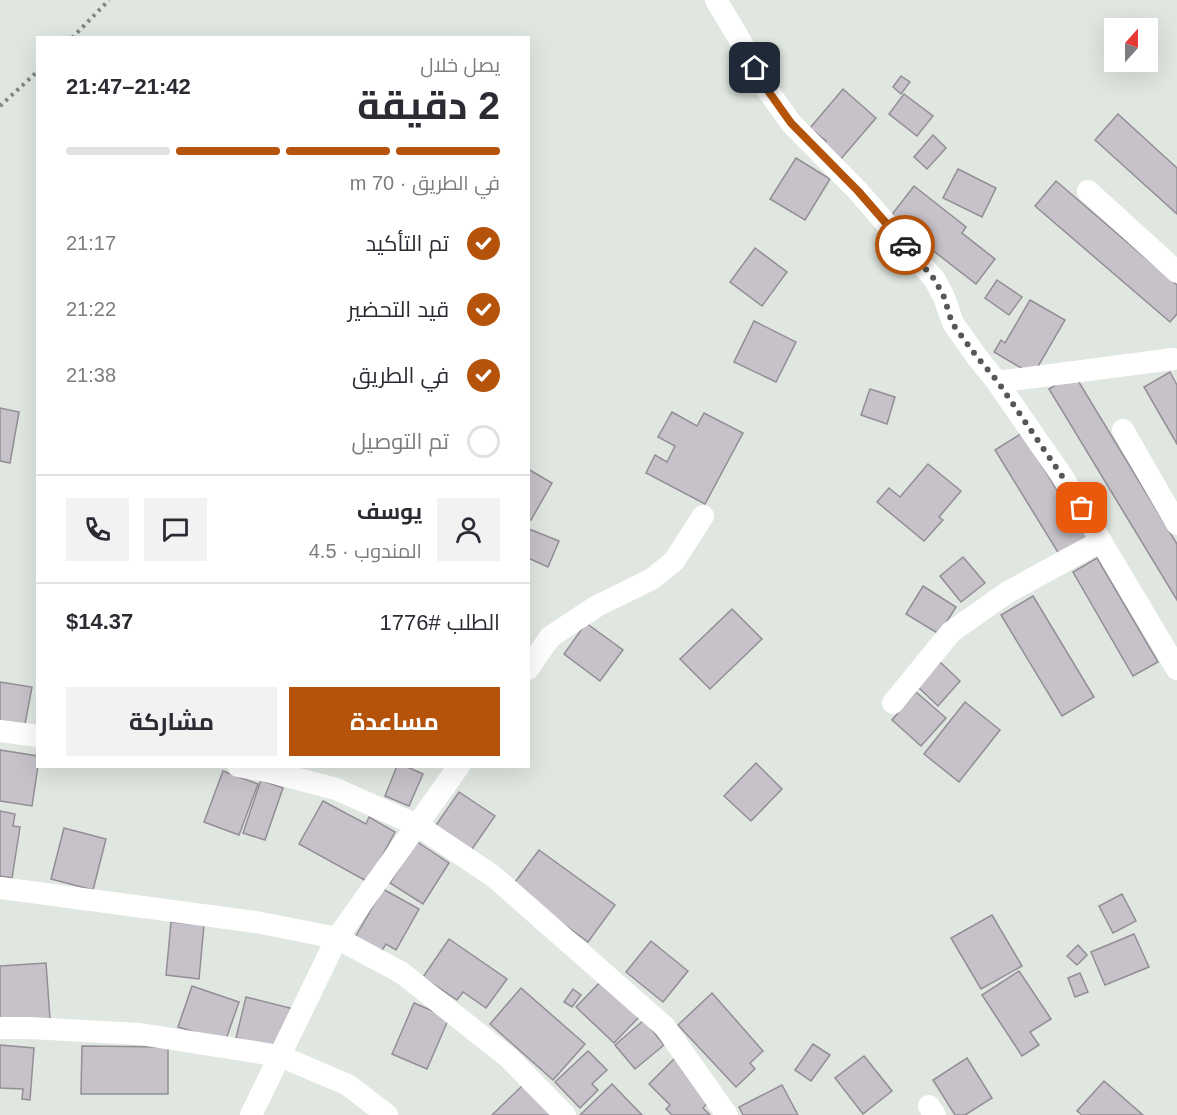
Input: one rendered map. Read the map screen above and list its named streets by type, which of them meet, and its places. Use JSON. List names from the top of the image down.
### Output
{
  "north": "top",
  "page": {
    "heading": ["2 دقيقة", "يصل خلال", "21:42–21:47"],
    "panel": [
      "يوسف",
      "المندوب · 4.5",
      "الطلب #1776",
      "$14.37"
    ],
    "bar": "في الطريق · 70 m",
    "list": [
      ["تم التأكيد", "21:17"],
      ["قيد التحضير", "21:22"],
      ["في الطريق", "21:38"],
      "تم التوصيل"
    ],
    "buttons": ["مساعدة", "مشاركة"]
  }
}
